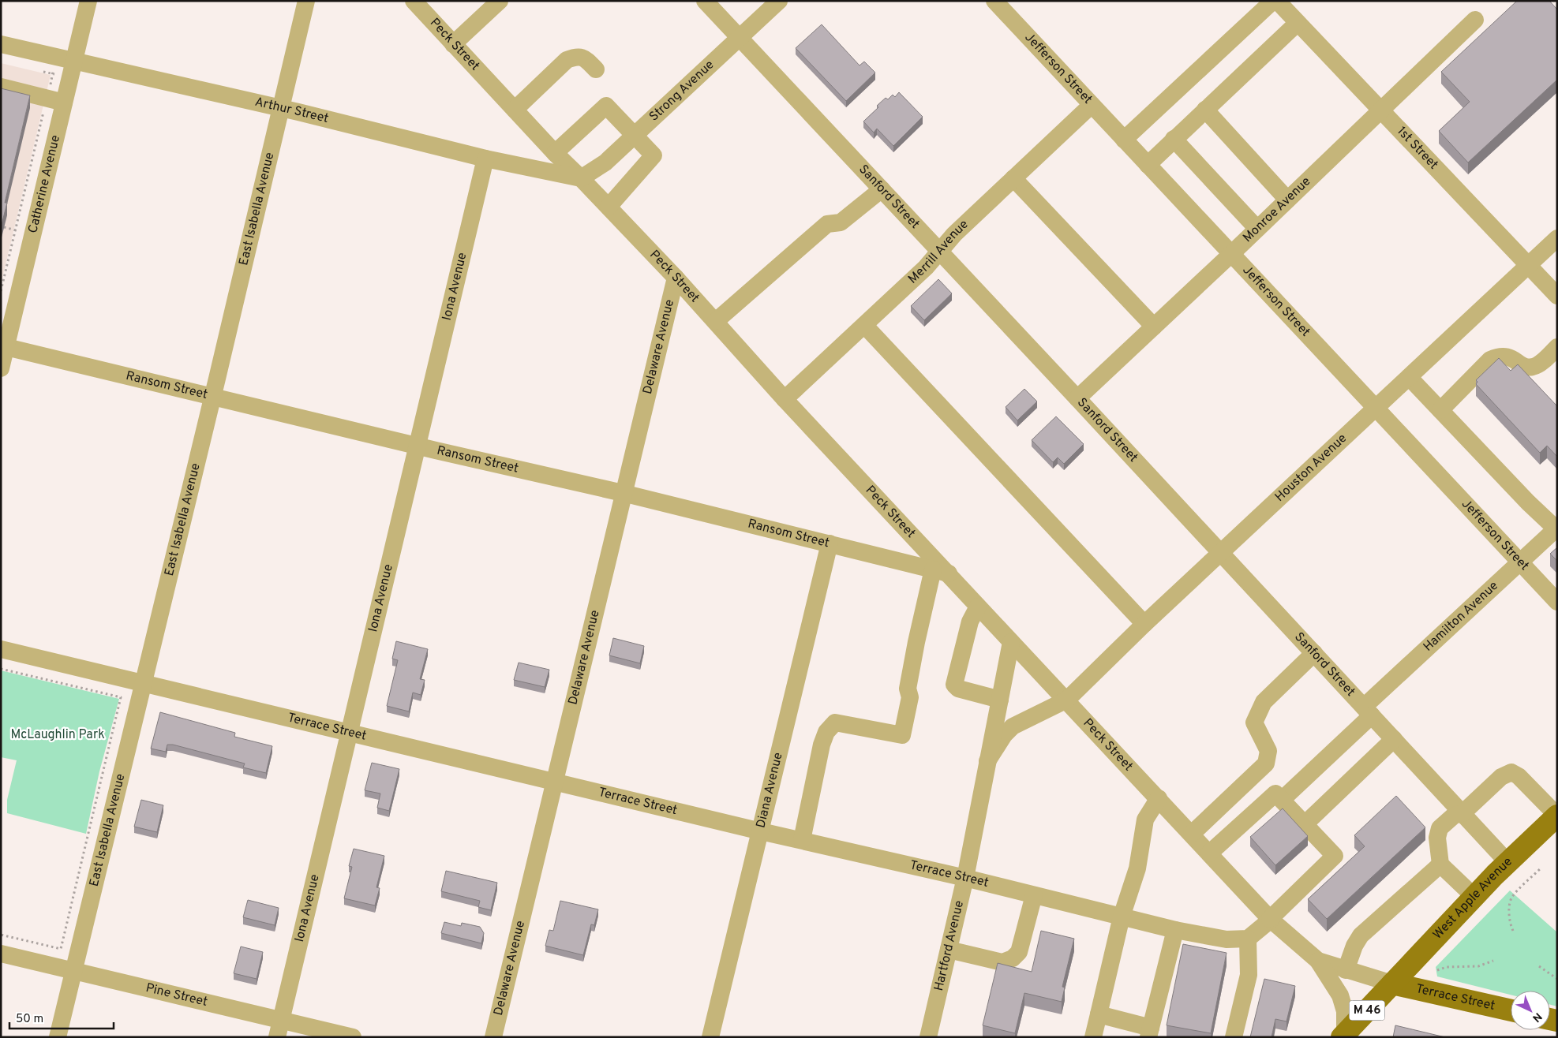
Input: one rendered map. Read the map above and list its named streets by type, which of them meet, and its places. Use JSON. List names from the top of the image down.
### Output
{
  "streets": {
    "main road": ["Terrace Street", "West Apple Avenue", "M 46"],
    "street": [
      "Peck Street",
      "Jefferson Street",
      "Strong Avenue",
      "Arthur Street",
      "1st Street",
      "Catherine Avenue",
      "Sanford Street",
      "East Isabella Avenue",
      "Monroe Avenue",
      "Merrill Avenue",
      "Iona Avenue",
      "Delaware Avenue",
      "Ransom Street",
      "Houston Avenue",
      "Hamilton Avenue",
      "Diana Avenue",
      "Hartford Avenue",
      "Pine Street"
    ]
  },
  "crossings": [
    ["Peck Street", "Strong Avenue"],
    ["Peck Street", "Arthur Street"],
    ["Peck Street", "Merrill Avenue"],
    ["Peck Street", "Delaware Avenue"],
    ["Peck Street", "Ransom Street"],
    ["Peck Street", "Houston Avenue"],
    ["Peck Street", "Hamilton Avenue"],
    ["Peck Street", "Terrace Street"],
    ["Peck Street", "West Apple Avenue"],
    ["Peck Street", "Hartford Avenue"],
    ["Peck Street", "M 46"],
    ["Jefferson Street", "Monroe Avenue"],
    ["Jefferson Street", "Merrill Avenue"],
    ["Jefferson Street", "Houston Avenue"],
    ["Jefferson Street", "Hamilton Avenue"],
    ["Strong Avenue", "Arthur Street"],
    ["Strong Avenue", "Sanford Street"],
    ["Arthur Street", "Catherine Avenue"],
    ["Arthur Street", "East Isabella Avenue"],
    ["Arthur Street", "Iona Avenue"],
    ["1st Street", "Monroe Avenue"],
    ["1st Street", "Houston Avenue"],
    ["Catherine Avenue", "Ransom Street"],
    ["Sanford Street", "Monroe Avenue"],
    ["Sanford Street", "Merrill Avenue"],
    ["Sanford Street", "Houston Avenue"],
    ["Sanford Street", "Hamilton Avenue"],
    ["Sanford Street", "West Apple Avenue"],
    ["East Isabella Avenue", "Ransom Street"],
    ["East Isabella Avenue", "Terrace Street"],
    ["East Isabella Avenue", "Pine Street"],
    ["Iona Avenue", "Ransom Street"],
    ["Iona Avenue", "Terrace Street"],
    ["Iona Avenue", "Pine Street"],
    ["Delaware Avenue", "Ransom Street"],
    ["Delaware Avenue", "Terrace Street"],
    ["Ransom Street", "Diana Avenue"],
    ["Houston Avenue", "Hartford Avenue"],
    ["Terrace Street", "Diana Avenue"],
    ["Terrace Street", "West Apple Avenue"],
    ["Terrace Street", "Hartford Avenue"],
    ["Terrace Street", "M 46"],
    ["West Apple Avenue", "M 46"]
  ],
  "parks": ["McLaughlin Park"],
  "scale_bar": "50 m",
  "north": "bottom right"
}
